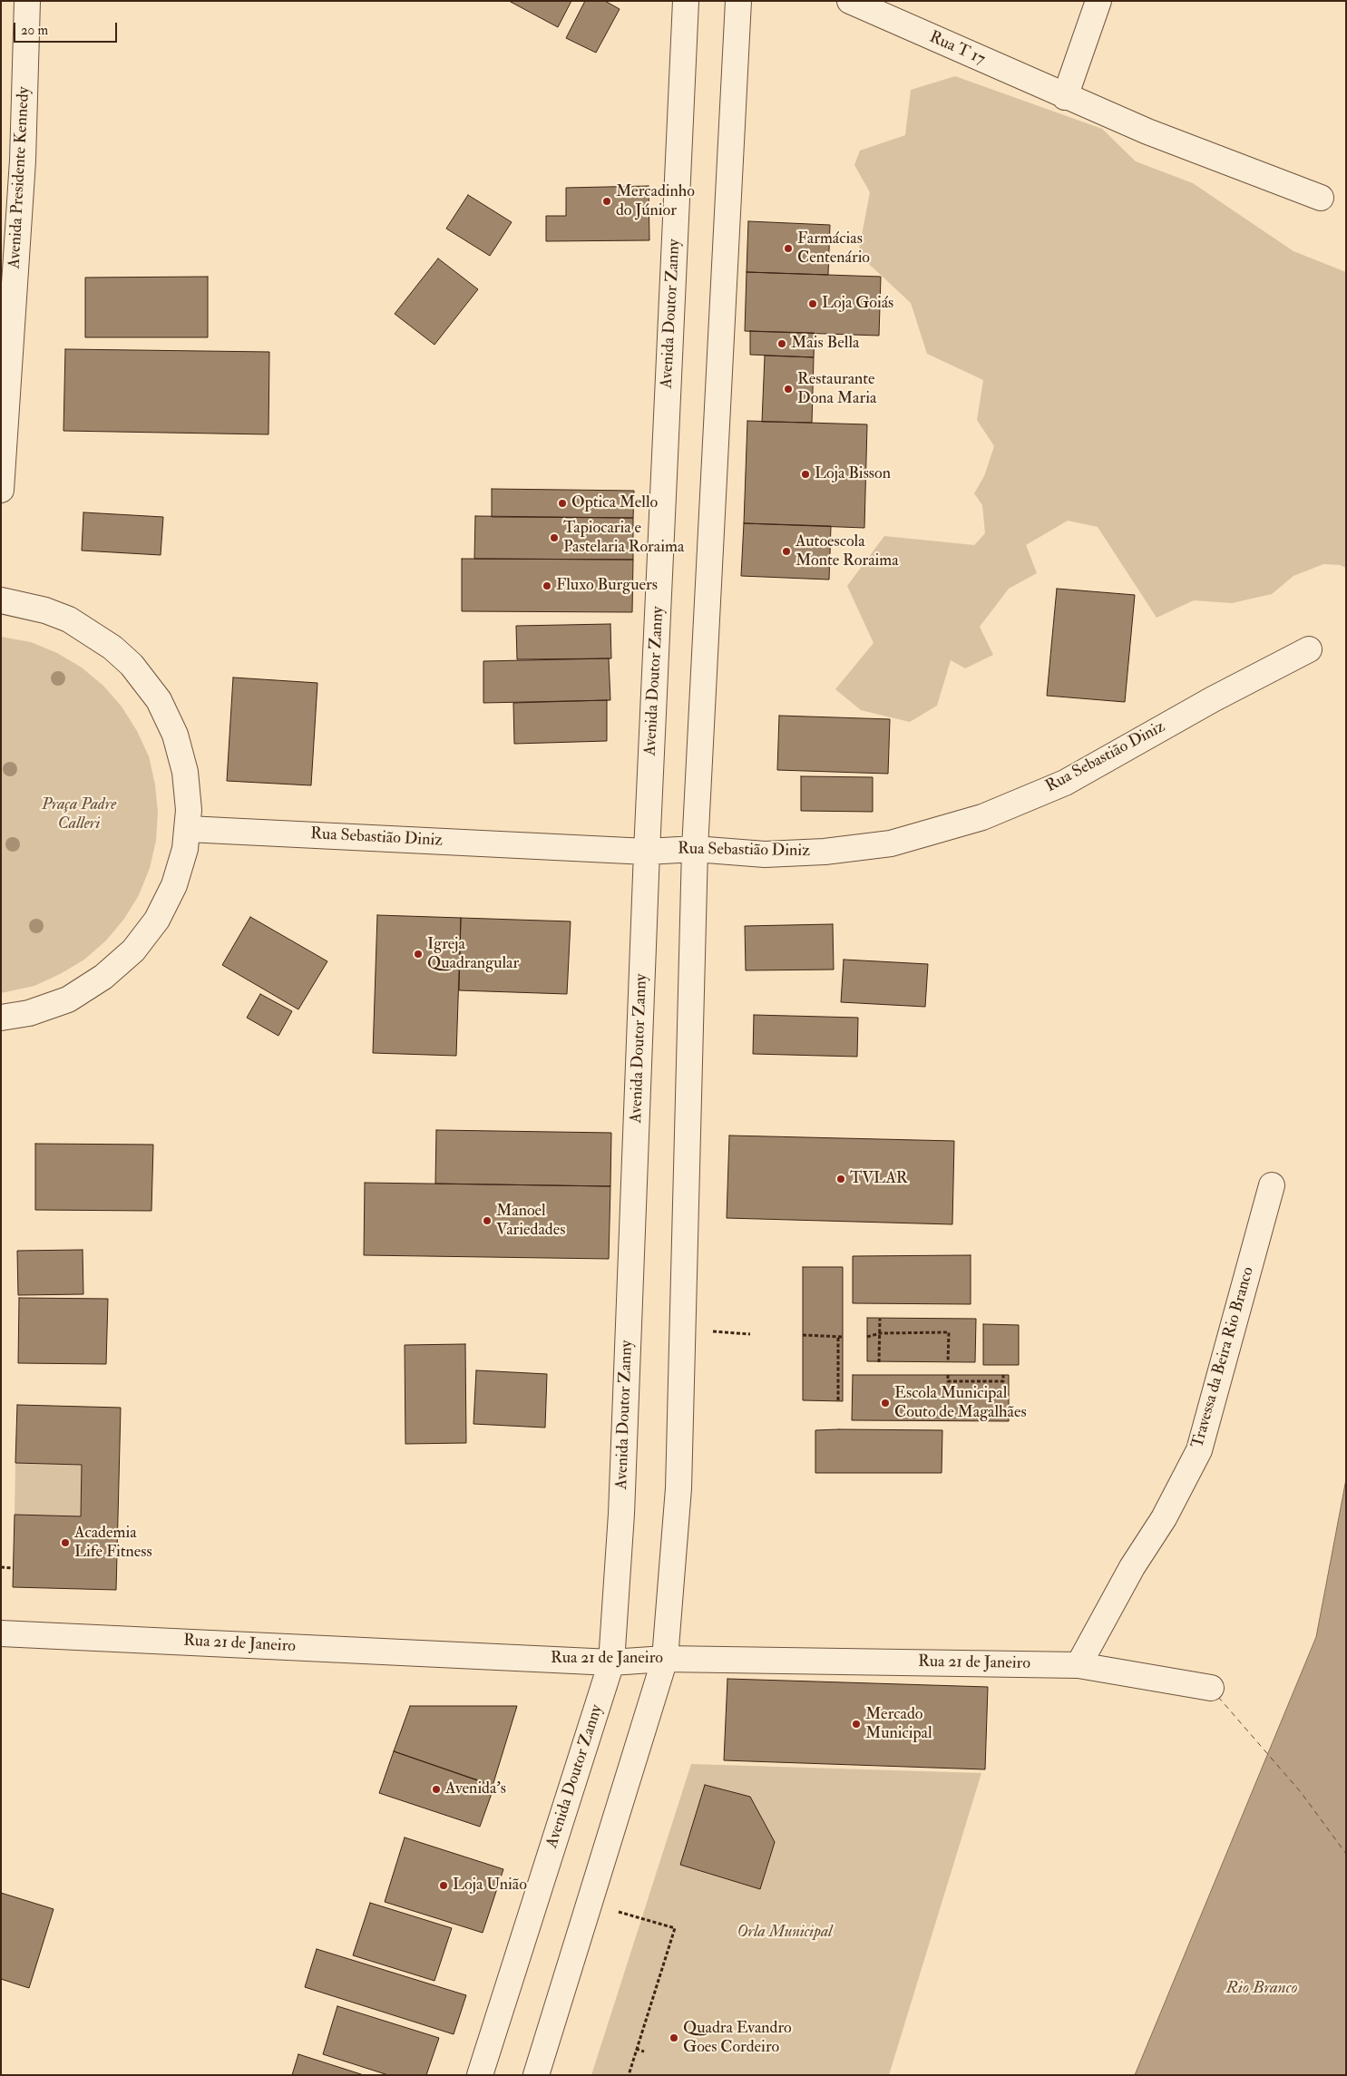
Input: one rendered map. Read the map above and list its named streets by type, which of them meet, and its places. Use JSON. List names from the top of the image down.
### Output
{
  "streets": {
    "street": [
      "Rua T 17",
      "Avenida Presidente Kennedy",
      "Avenida Doutor Zanny",
      "Rua Sebastião Diniz",
      "Travessa da Beira Rio Branco",
      "Rua 21 de Janeiro"
    ]
  },
  "crossings": [
    ["Avenida Doutor Zanny", "Rua Sebastião Diniz"],
    ["Avenida Doutor Zanny", "Rua 21 de Janeiro"],
    ["Travessa da Beira Rio Branco", "Rua 21 de Janeiro"]
  ],
  "water": ["Rio Branco"],
  "parks": ["Praça Padre Calleri", "Orla Municipal"],
  "places": [
    "Mercadinho do Júnior",
    "Farmácias Centenário",
    "Loja Goiás",
    "Mais Bella",
    "Restaurante Dona Maria",
    "Loja Bisson",
    "Optica Mello",
    "Tapiocaria e Pastelaria Roraima",
    "Autoescola Monte Roraima",
    "Fluxo Burguers",
    "Igreja Quadrangular",
    "TVLAR",
    "Manoel Variedades",
    "Escola Municipal Couto de Magalhães",
    "Academia Life Fitness",
    "Mercado Municipal",
    "Avenida's",
    "Loja União",
    "Quadra Evandro Goes Cordeiro"
  ],
  "scale_bar": "20 m"
}
